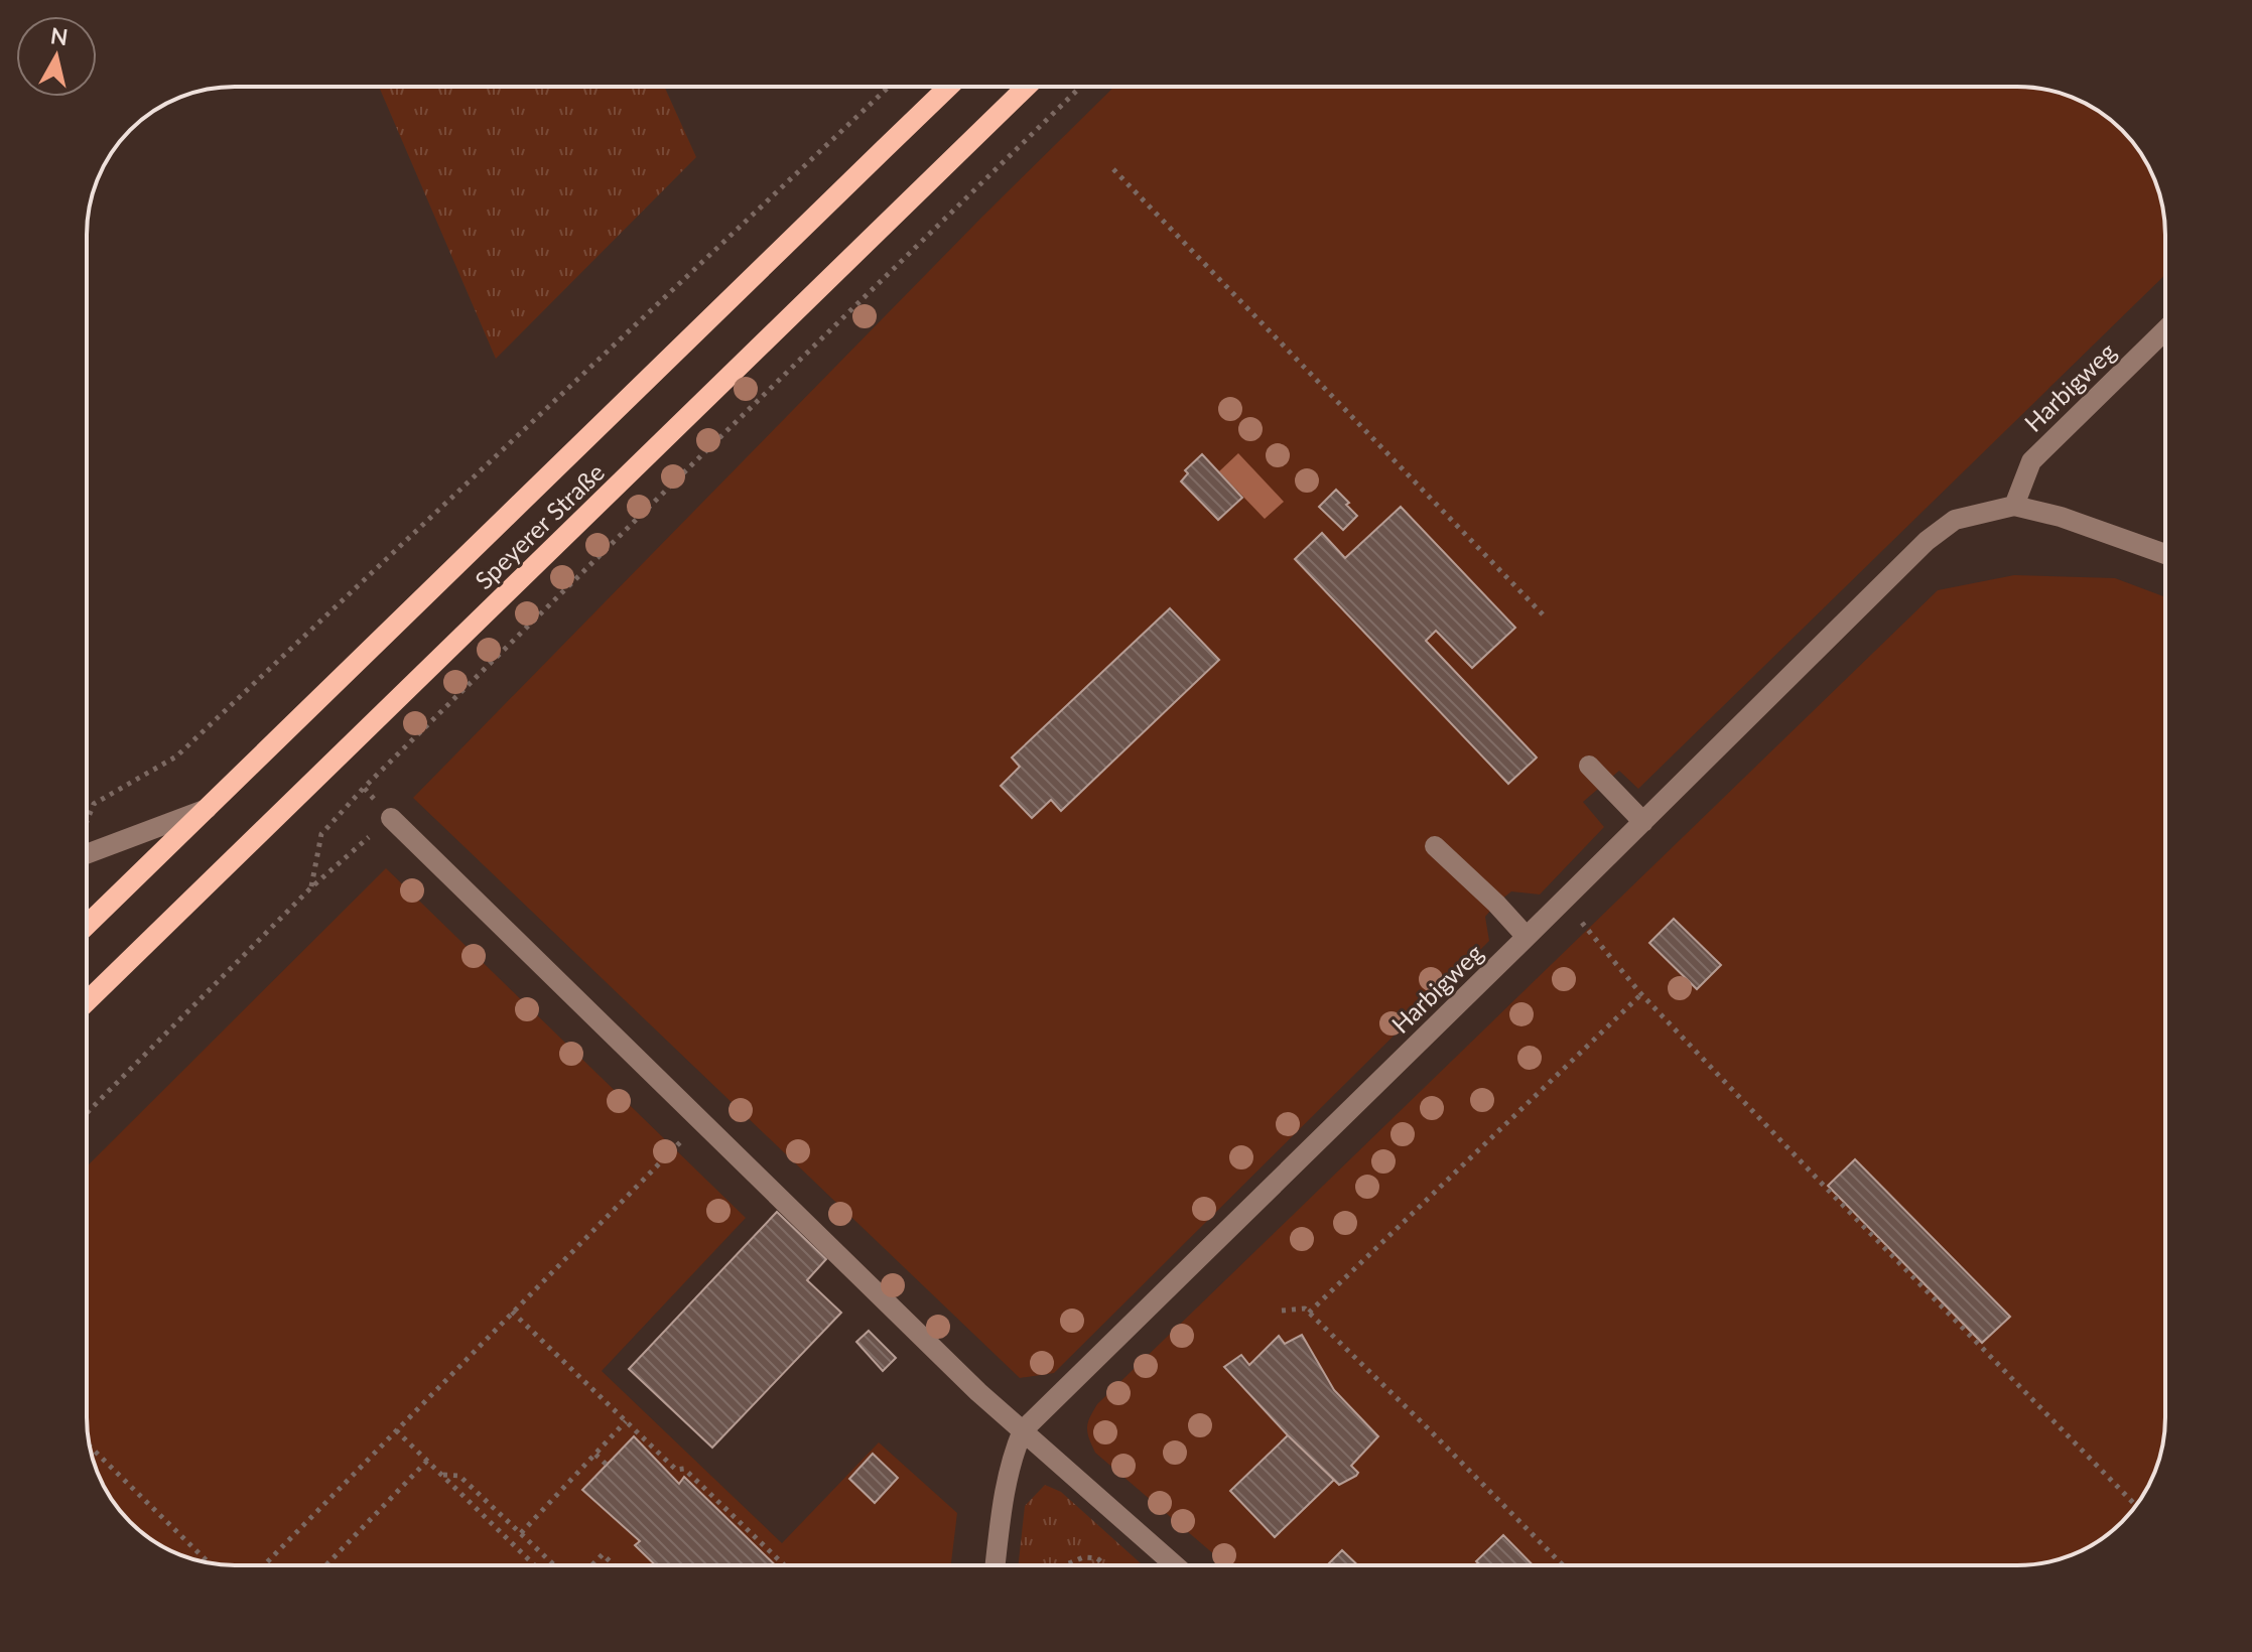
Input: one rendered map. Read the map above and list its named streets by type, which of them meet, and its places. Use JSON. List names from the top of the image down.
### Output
{
  "streets": {
    "main road": ["Speyerer Straße"],
    "street": ["Harbigweg"]
  },
  "north": "top"
}
